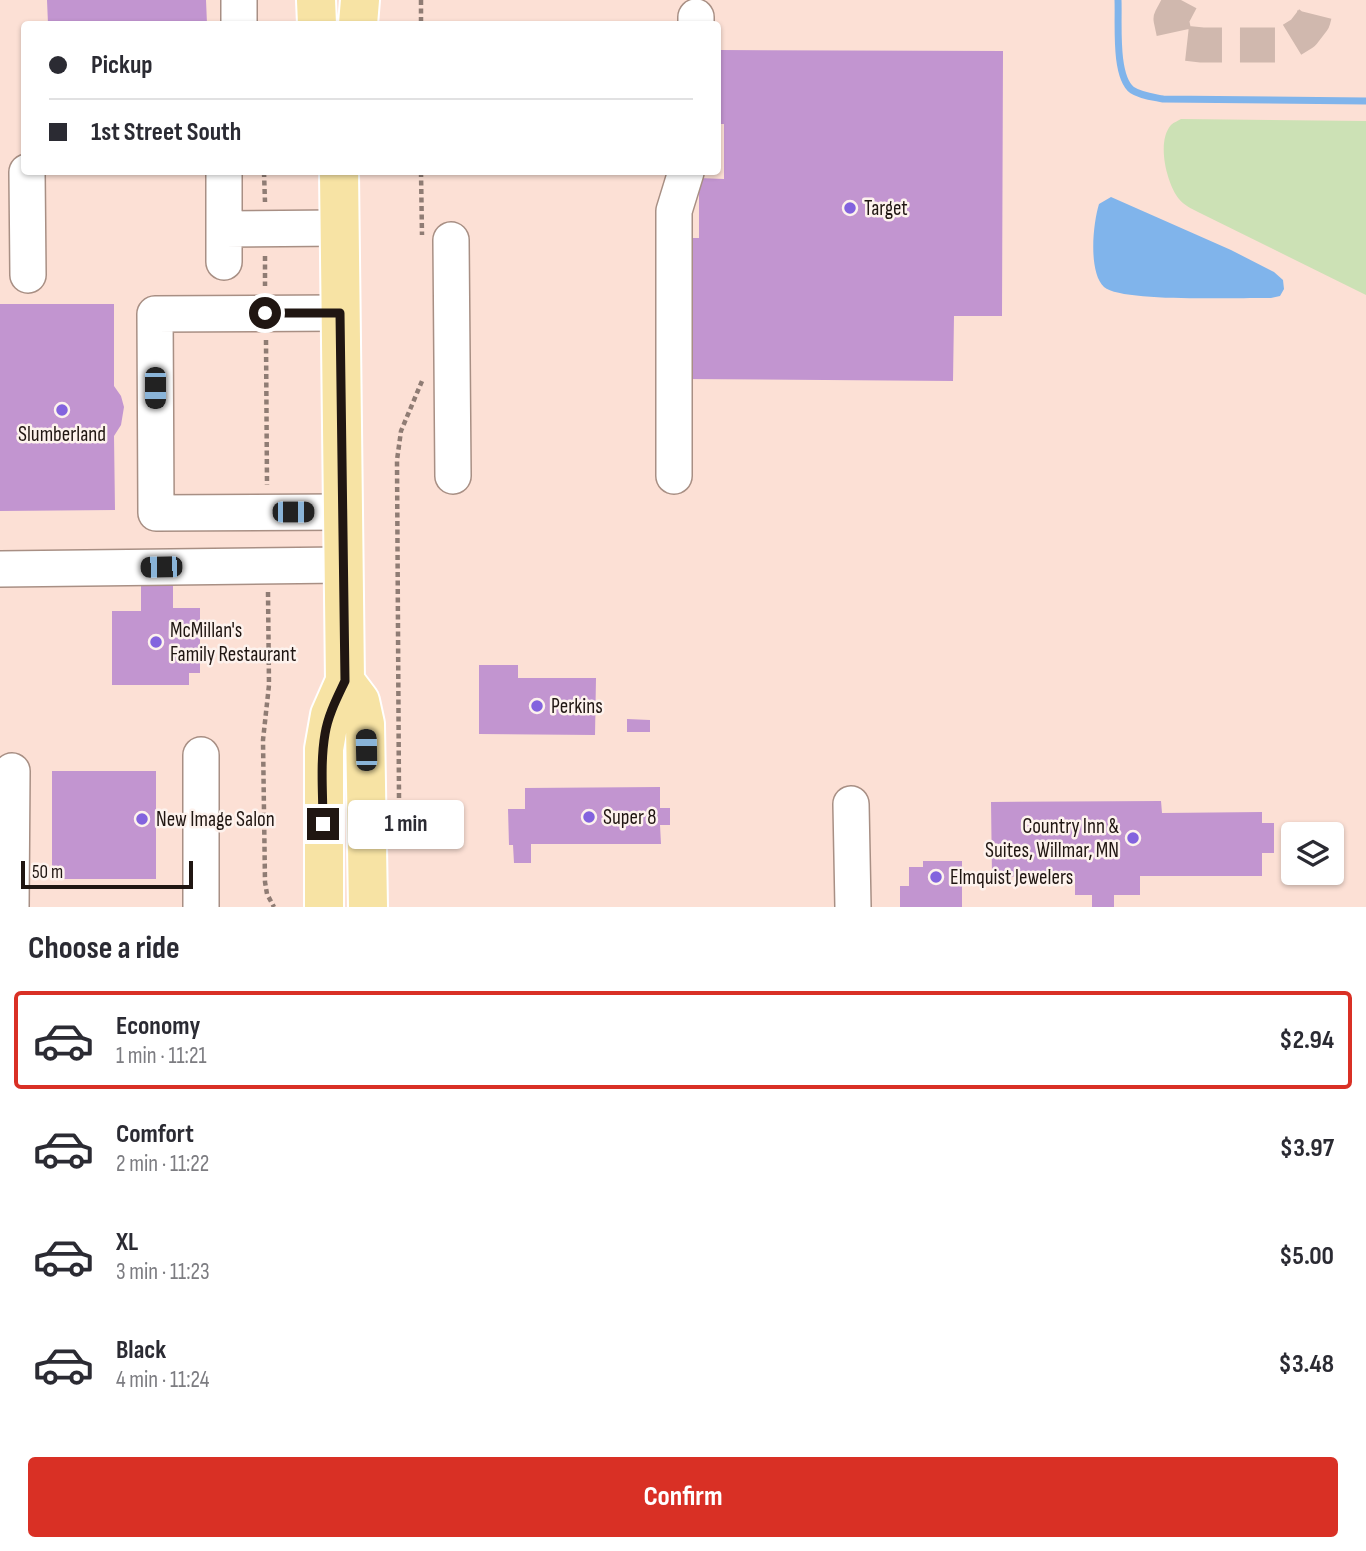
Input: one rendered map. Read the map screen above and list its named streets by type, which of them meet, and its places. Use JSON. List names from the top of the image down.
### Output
{
  "places": [
    "Target",
    "Slumberland",
    "McMillan's Family Restaurant",
    "Perkins",
    "Super 8",
    "New Image Salon",
    "Country Inn & Suites, Willmar, MN",
    "Elmquist Jewelers"
  ],
  "scale_bar": "50 m",
  "page": {
    "banner": ["Pickup", "1st Street South"],
    "bubble": "1 min",
    "scale": "50 m",
    "heading": "Choose a ride",
    "list": [
      {
        "name": "Economy",
        "note": "1 min · 11:21",
        "value": "$2.94"
      },
      {
        "name": "Comfort",
        "note": "2 min · 11:22",
        "value": "$3.97"
      },
      {
        "name": "XL",
        "note": "3 min · 11:23",
        "value": "$5.00"
      },
      {
        "name": "Black",
        "note": "4 min · 11:24",
        "value": "$3.48"
      }
    ],
    "buttons": "Confirm"
  }
}
